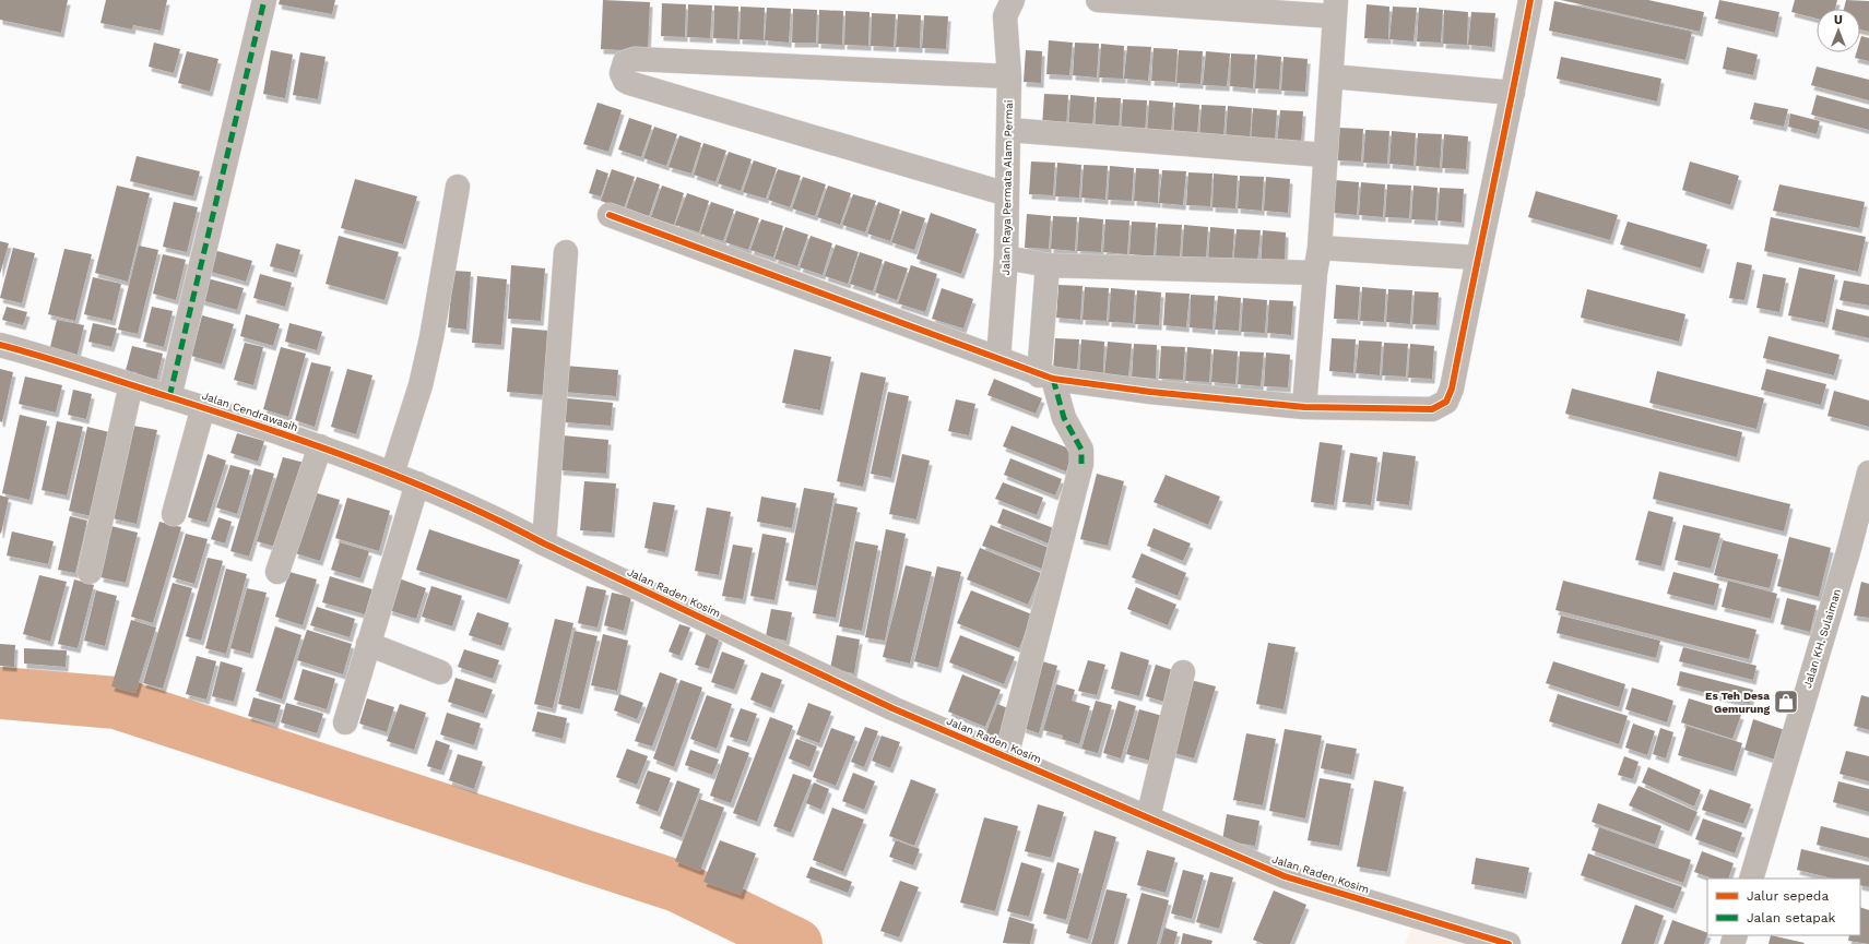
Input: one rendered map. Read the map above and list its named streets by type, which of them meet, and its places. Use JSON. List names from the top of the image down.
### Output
{
  "streets": {
    "street": [
      "Jalan Raya Permata Alam Permai",
      "Jalan Cendrawasih",
      "Jalan Raden Kosim",
      "Jalan KH. Sulaiman"
    ]
  },
  "crossings": [
    ["Jalan Cendrawasih", "Jalan Raden Kosim"]
  ],
  "places": {
    "shop": ["Es Teh Desa Gemurung"]
  },
  "legend": ["Jalur sepeda", "Jalan setapak"],
  "north": "top"
}
